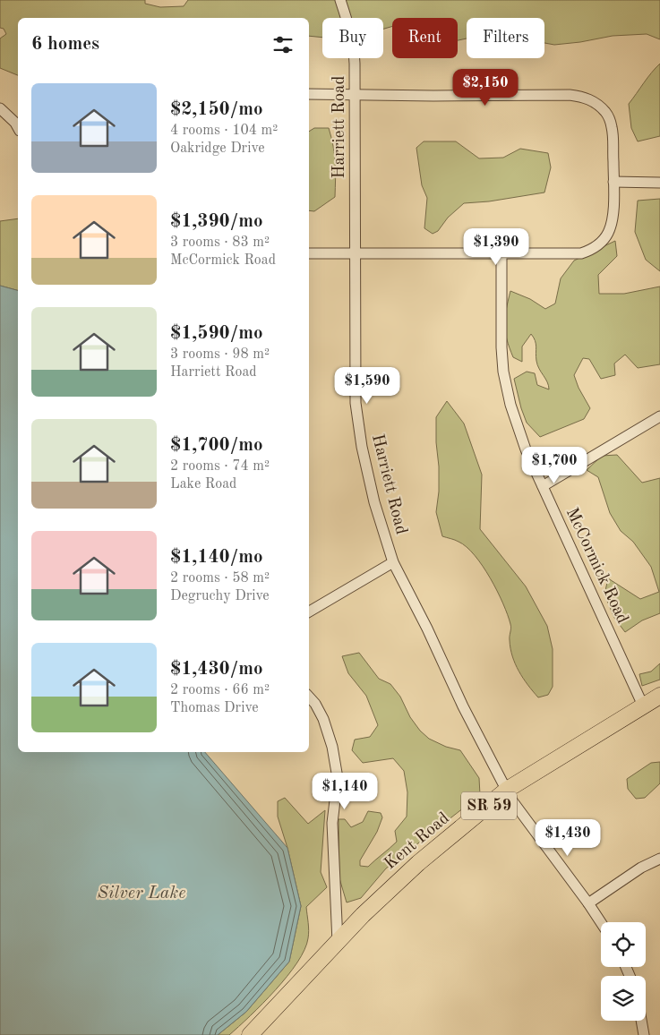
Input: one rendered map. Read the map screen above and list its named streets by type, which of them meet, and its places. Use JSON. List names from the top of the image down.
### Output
{
  "streets": {
    "main road": ["SR 59", "Kent Road"],
    "street": ["Harriett Road", "McCormick Road"]
  },
  "crossings": [
    ["Harriett Road", "Kent Road"],
    ["McCormick Road", "Kent Road"]
  ],
  "water": ["Silver Lake"],
  "page": {
    "chip": ["Buy", "Rent", "Filters"],
    "heading": "6 homes",
    "price": [
      "$2,150",
      "$1,390",
      "$1,590",
      "$1,700",
      "$1,140",
      "$1,430"
    ],
    "list": [
      {
        "name": "$2,150/mo",
        "note": "4 rooms · 104 m² · Oakridge Drive"
      },
      {
        "name": "$1,390/mo",
        "note": "3 rooms · 83 m² · McCormick Road"
      },
      {
        "name": "$1,590/mo",
        "note": "3 rooms · 98 m² · Harriett Road"
      },
      {
        "name": "$1,700/mo",
        "note": "2 rooms · 74 m² · Lake Road"
      },
      {
        "name": "$1,140/mo",
        "note": "2 rooms · 58 m² · Degruchy Drive"
      },
      {
        "name": "$1,430/mo",
        "note": "2 rooms · 66 m² · Thomas Drive"
      }
    ]
  }
}
